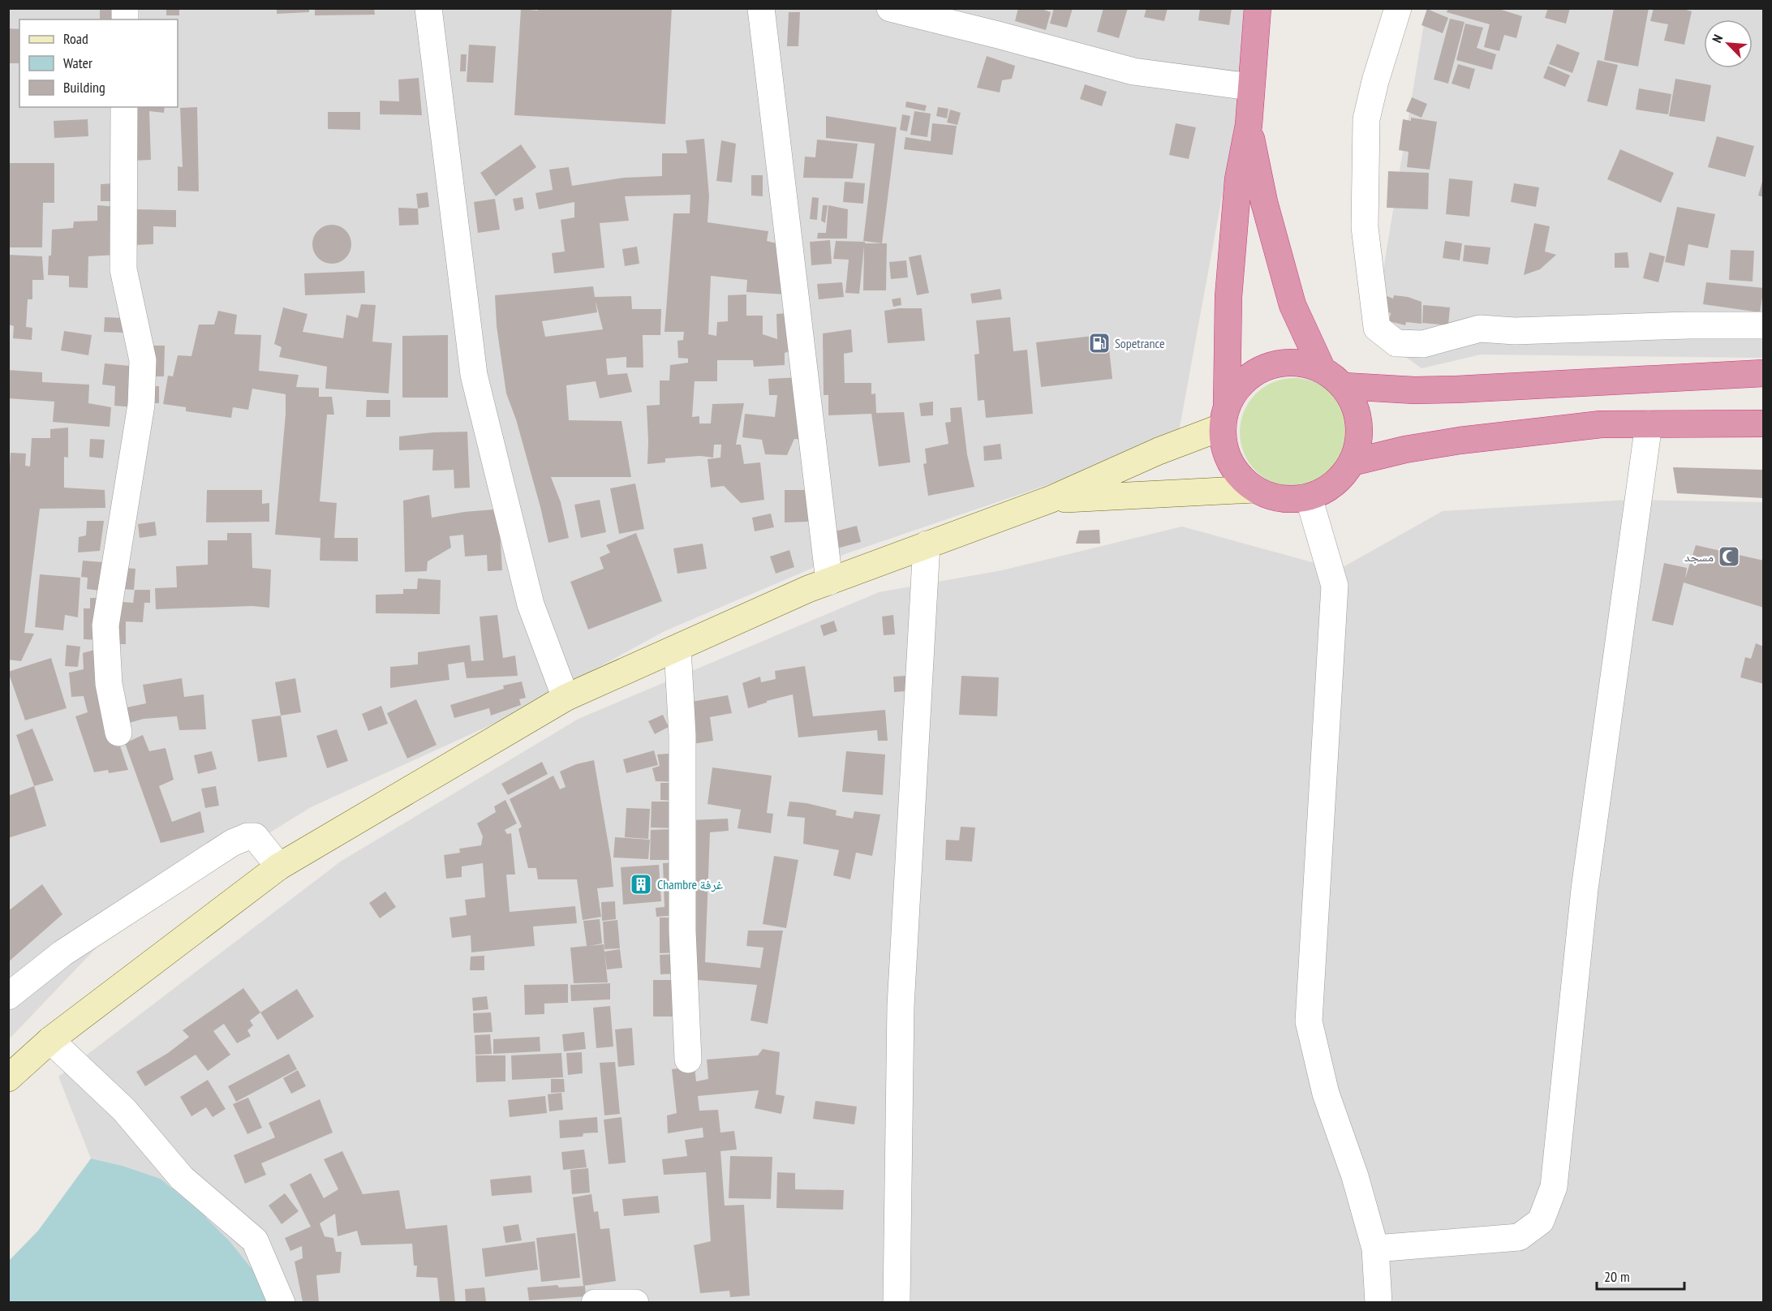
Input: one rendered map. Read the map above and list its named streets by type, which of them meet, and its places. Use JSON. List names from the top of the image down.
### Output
{
  "places": {
    "fuel station": ["Sopetrance"],
    "mosque": ["مسجد"],
    "building": ["Chambre غرفة"]
  },
  "legend": ["Road", "Water", "Building"],
  "scale_bar": "20 m",
  "north": "top left"
}
